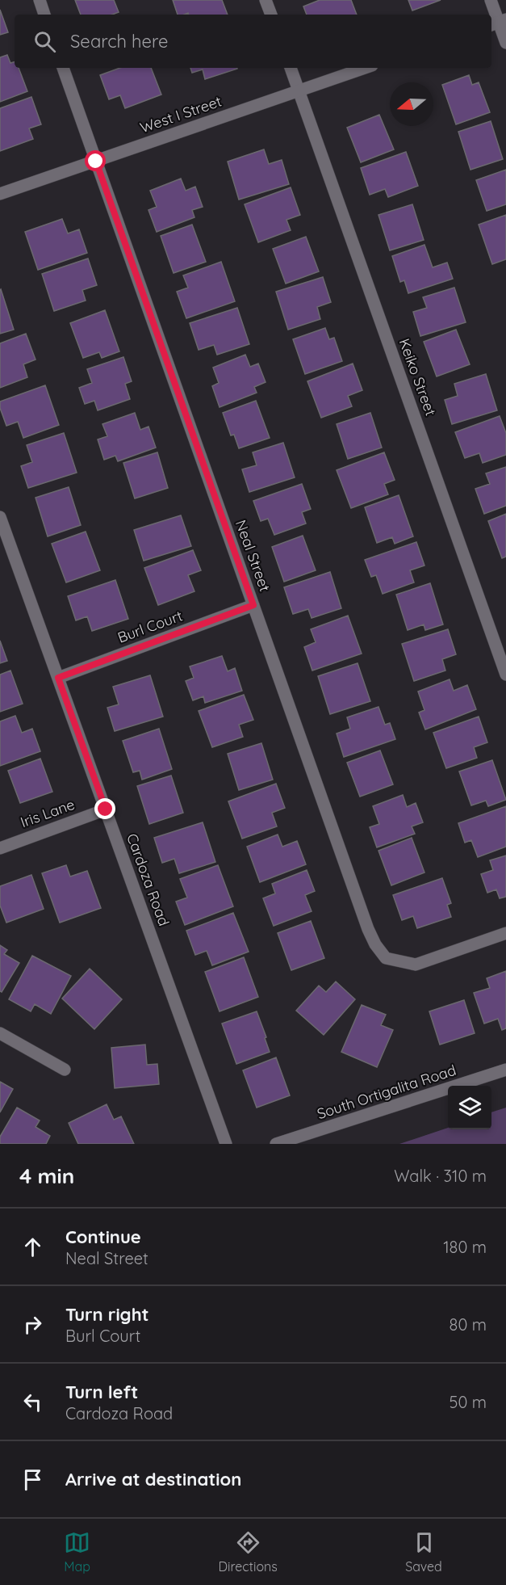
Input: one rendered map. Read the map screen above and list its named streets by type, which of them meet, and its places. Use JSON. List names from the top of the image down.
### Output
{
  "streets": {
    "street": [
      "West I Street",
      "Keiko Street",
      "Neal Street",
      "Burl Court",
      "Iris Lane",
      "Cardoza Road",
      "South Ortigalita Road"
    ]
  },
  "crossings": [
    ["West I Street", "Keiko Street"],
    ["West I Street", "Neal Street"],
    ["Neal Street", "Burl Court"],
    ["Burl Court", "Cardoza Road"],
    ["Iris Lane", "Cardoza Road"]
  ],
  "north": "left",
  "page": {
    "search": "Search here",
    "heading": ["4 min", "Walk · 310 m"],
    "list": [
      ["Continue", "Neal Street", "180 m"],
      ["Turn right", "Burl Court", "80 m"],
      ["Turn left", "Cardoza Road", "50 m"],
      "Arrive at destination"
    ],
    "nav": ["Map", "Directions", "Saved"]
  }
}
